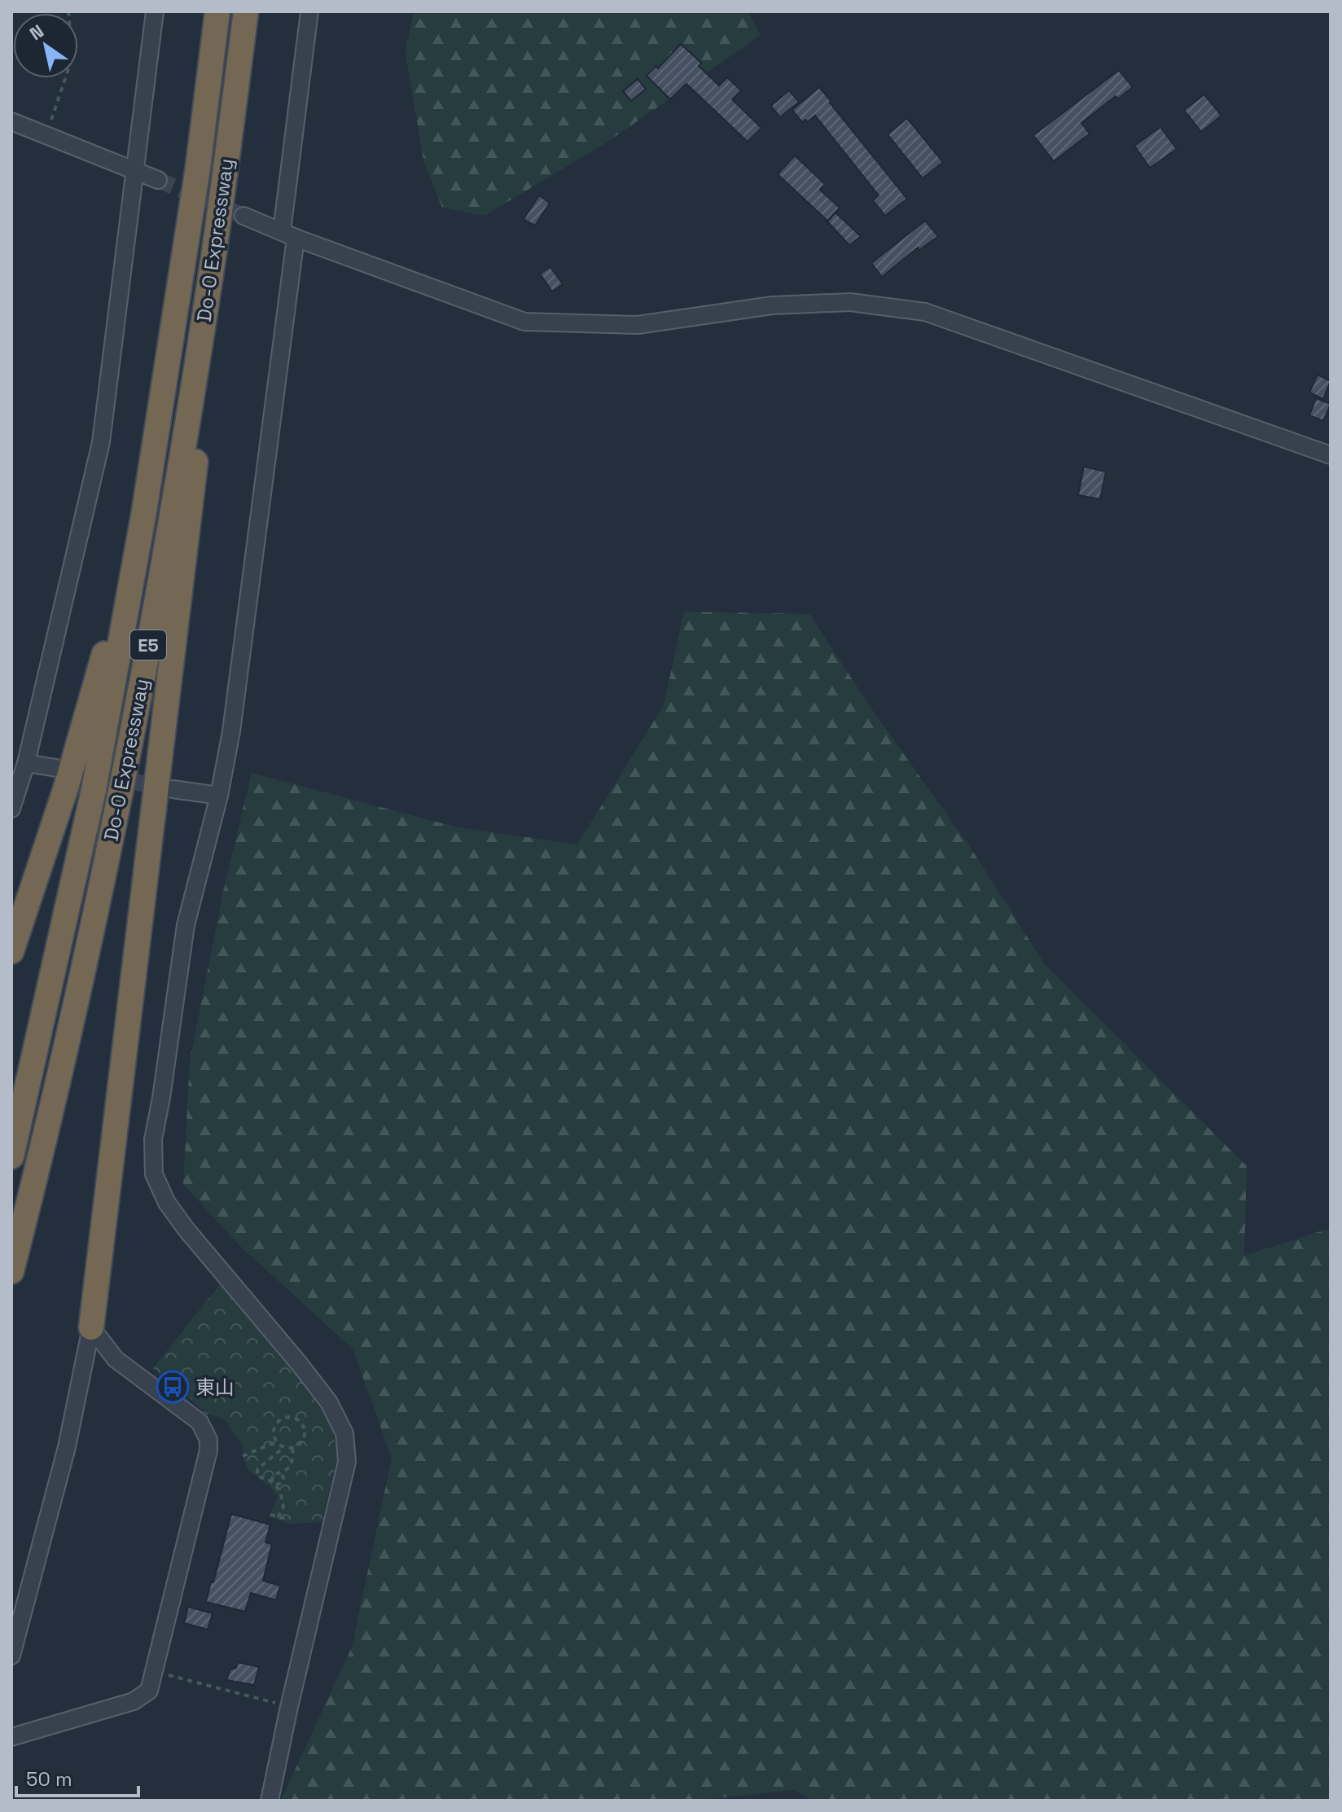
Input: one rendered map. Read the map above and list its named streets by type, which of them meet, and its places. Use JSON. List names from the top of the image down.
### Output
{
  "streets": {
    "highway": ["Do-O Expressway", "E5"]
  },
  "places": {
    "bus stop": ["東山"]
  },
  "scale_bar": "50 m",
  "north": "top left"
}
